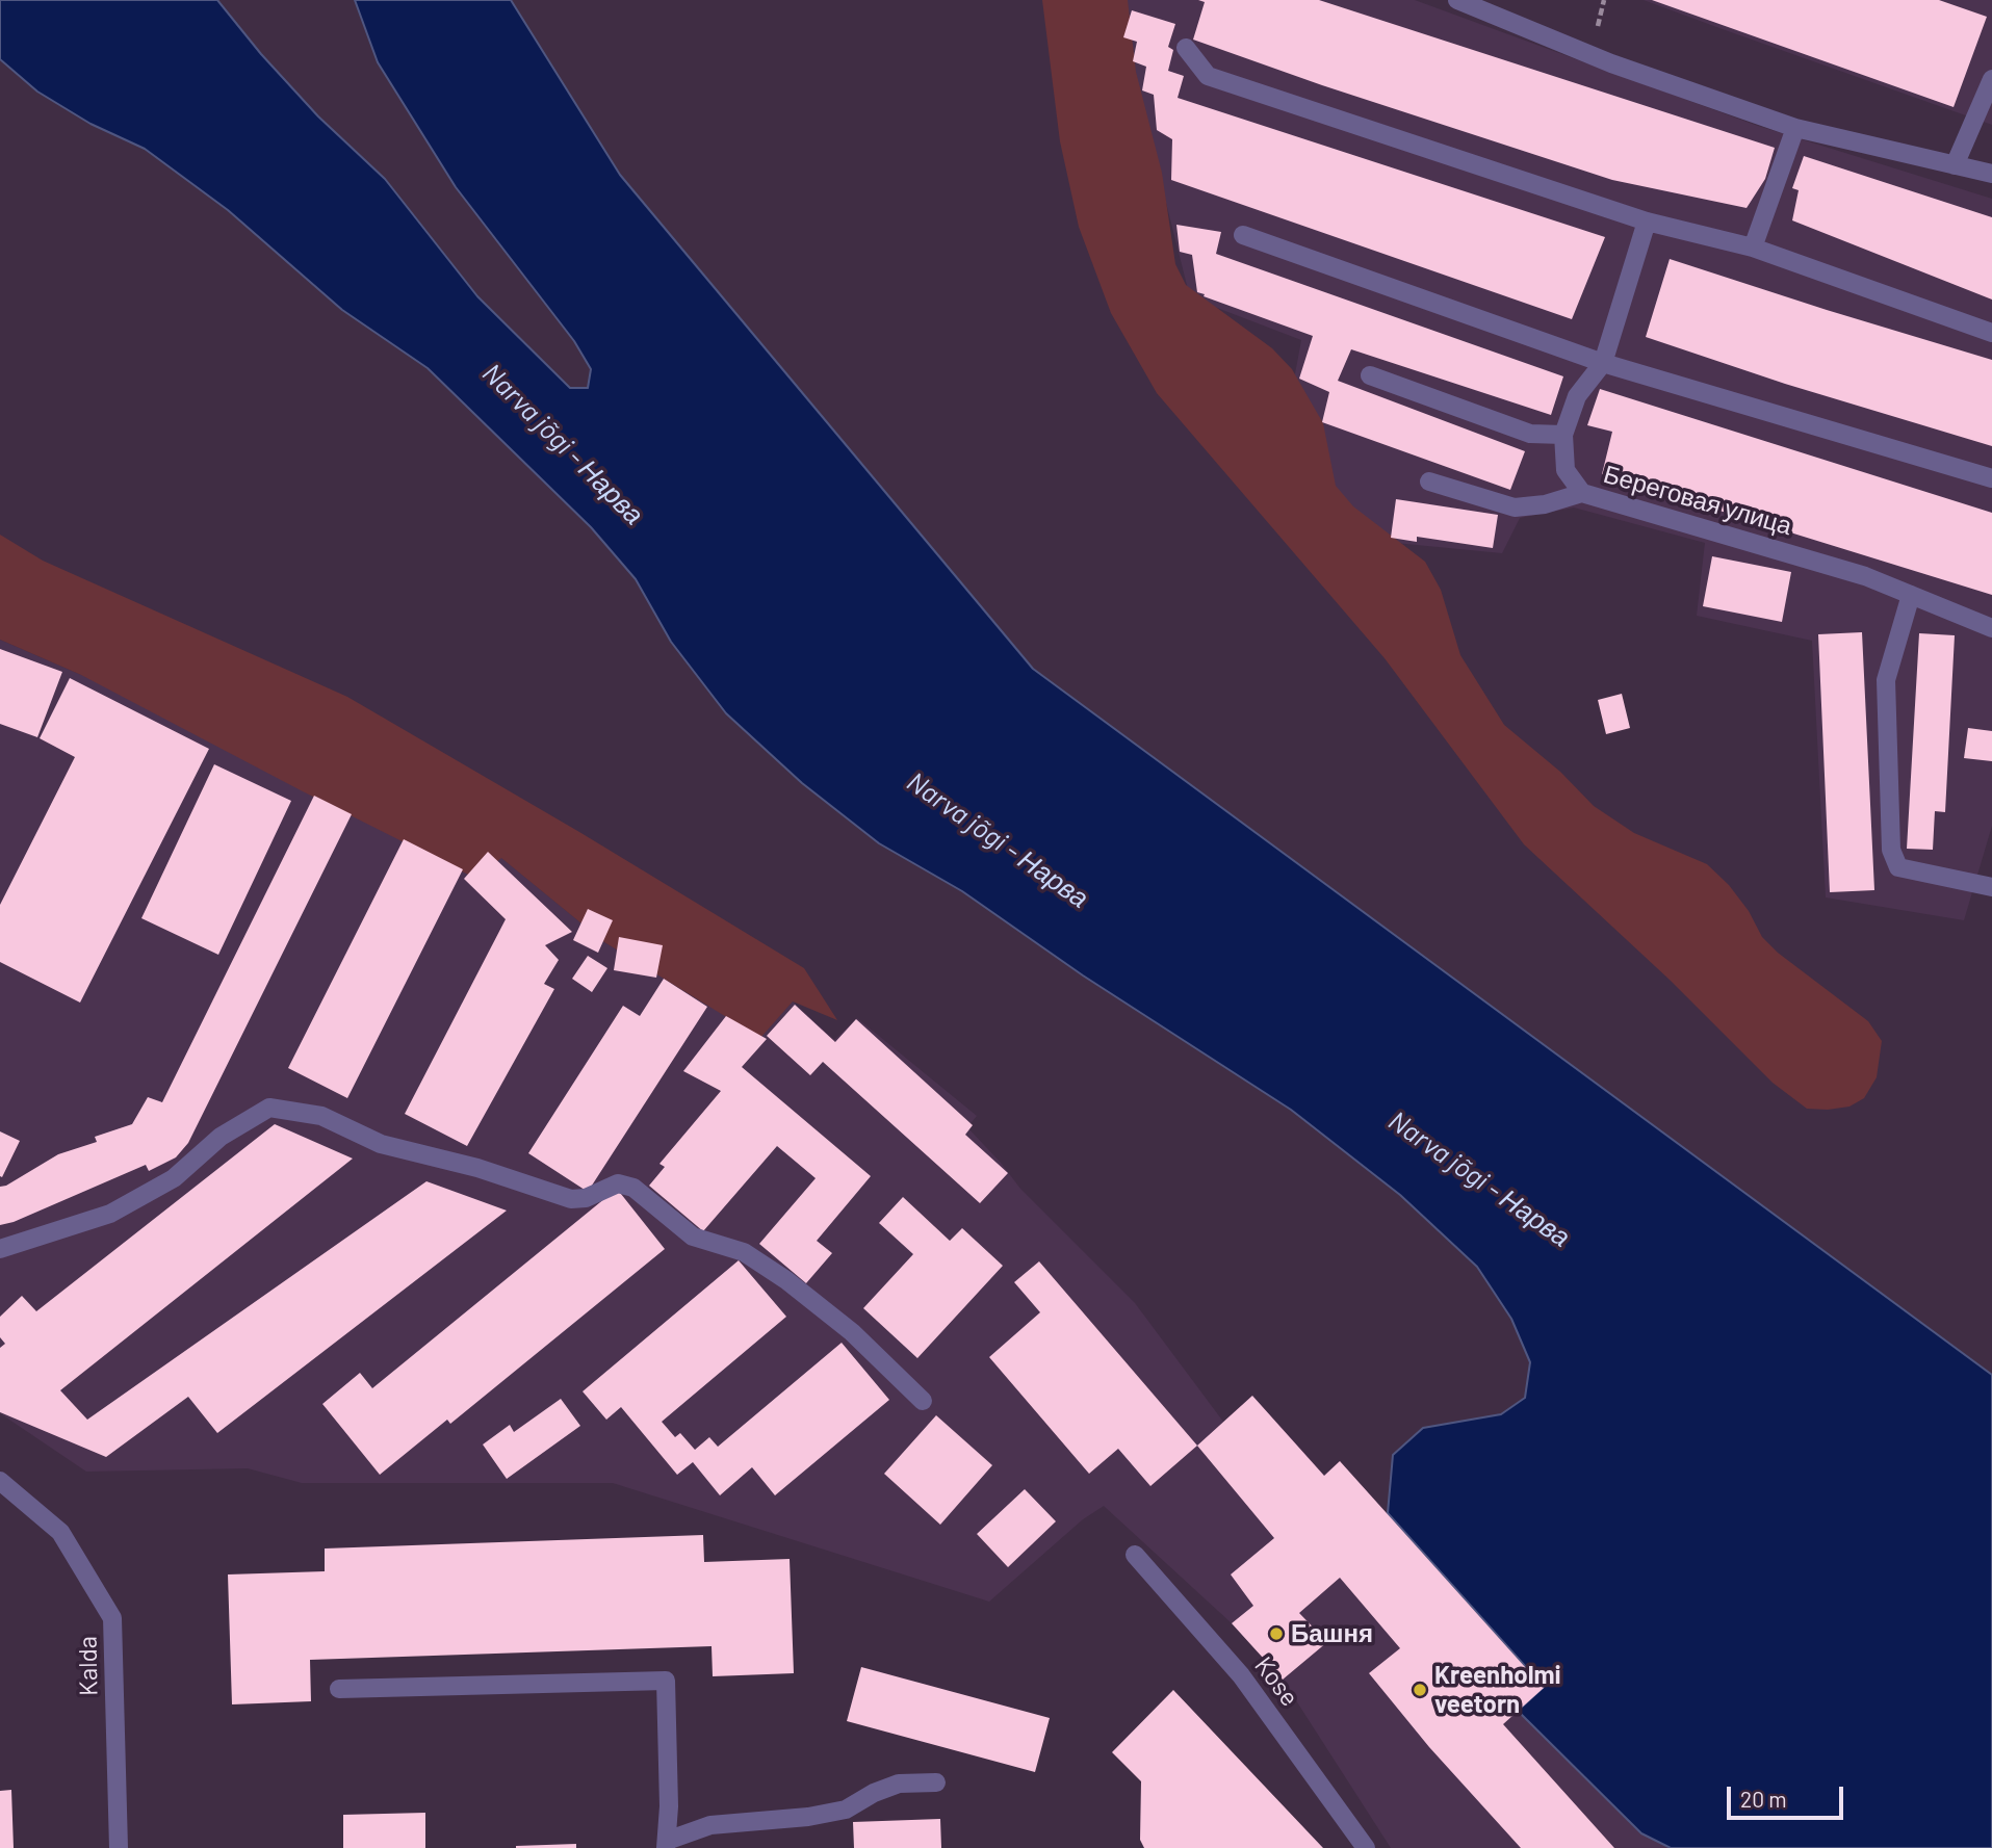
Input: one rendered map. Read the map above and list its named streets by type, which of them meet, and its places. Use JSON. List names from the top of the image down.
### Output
{
  "streets": {
    "street": ["Береговая улица", "Kalda", "Kose"]
  },
  "water": ["Narva jõgi - Нарва"],
  "places": ["Башня", "Kreenholmi veetorn"],
  "scale_bar": "20 m"
}
